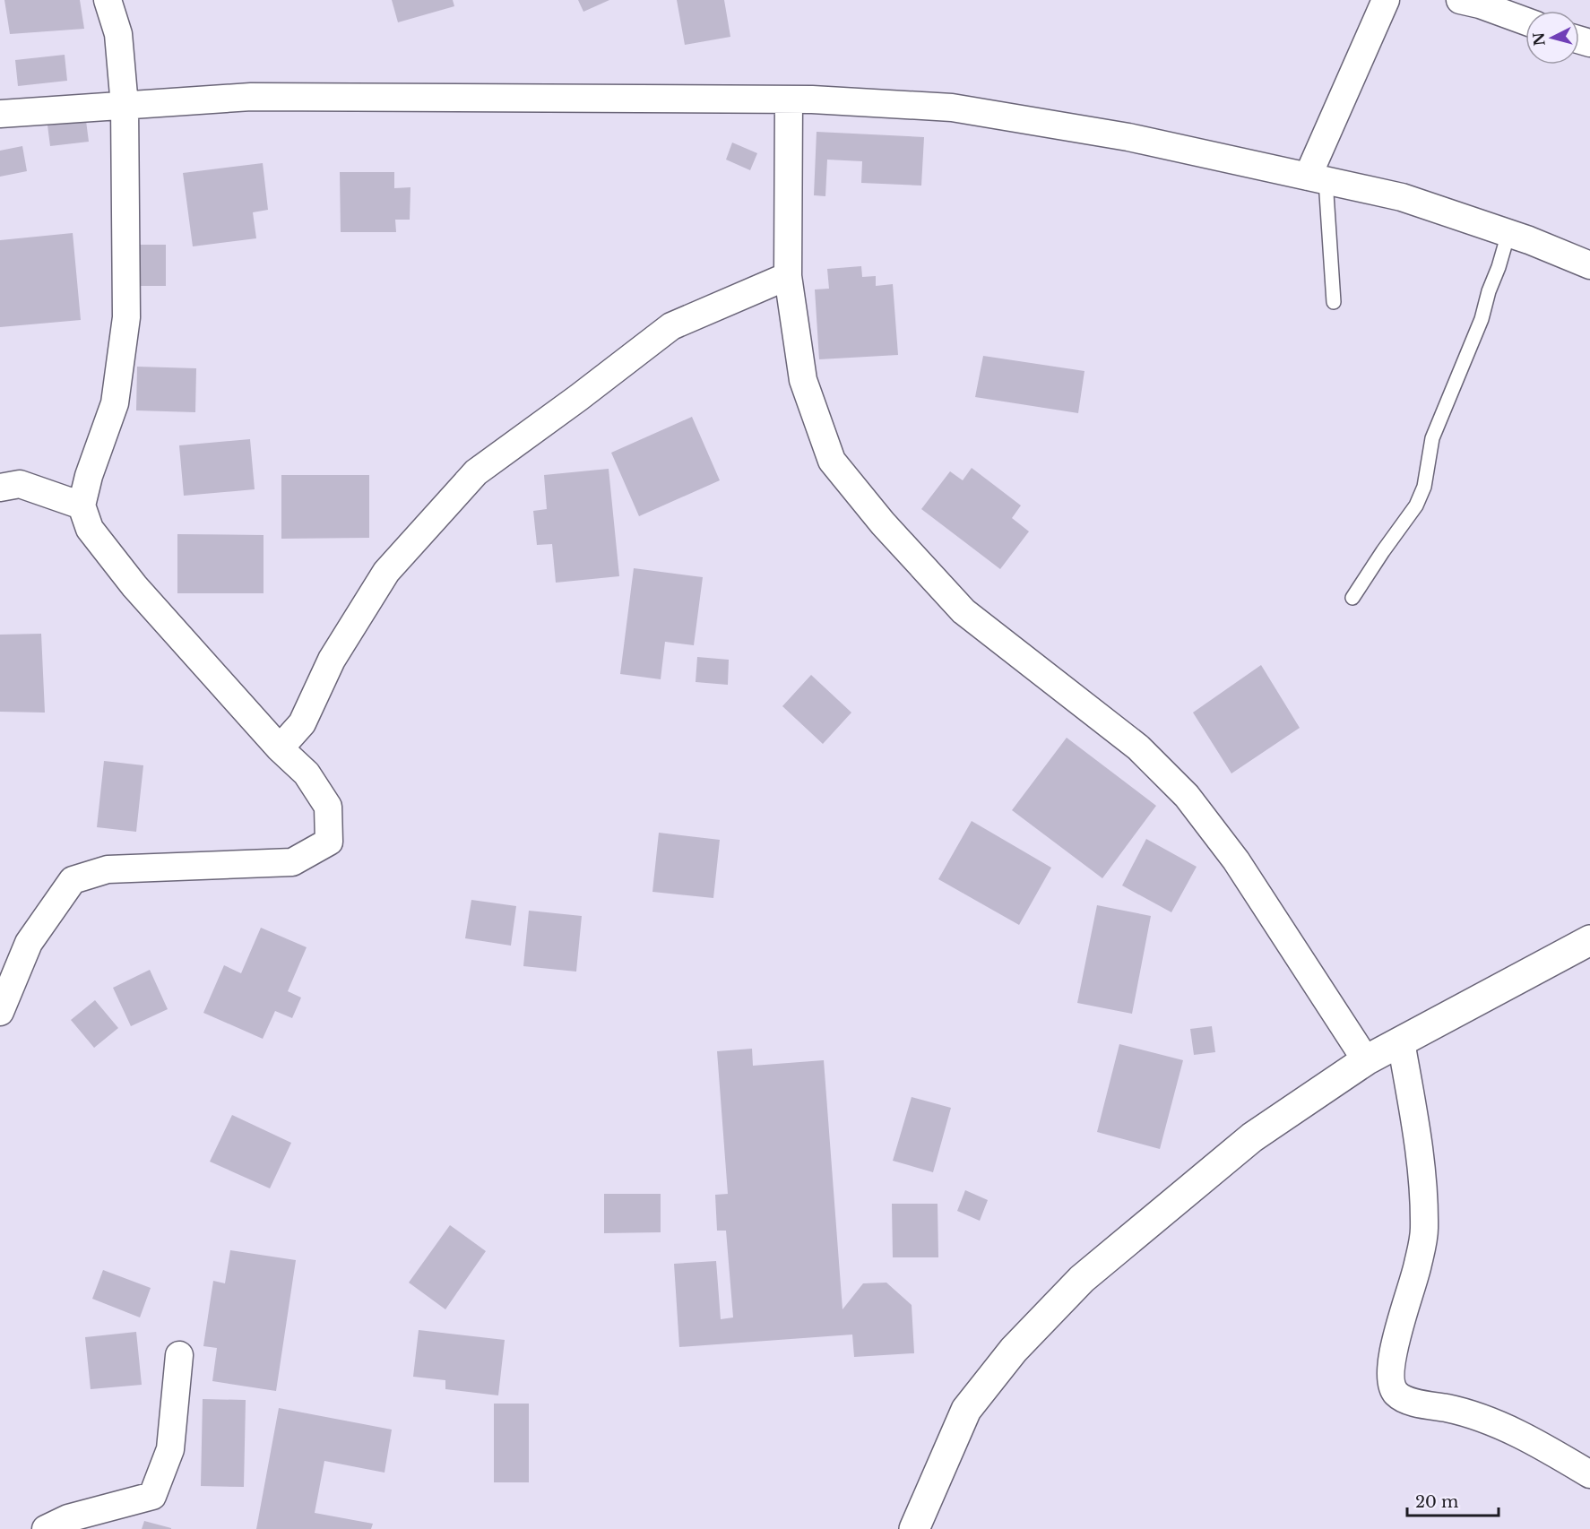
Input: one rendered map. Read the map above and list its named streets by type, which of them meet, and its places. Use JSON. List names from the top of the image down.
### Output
{
  "scale_bar": "20 m",
  "north": "left"
}
